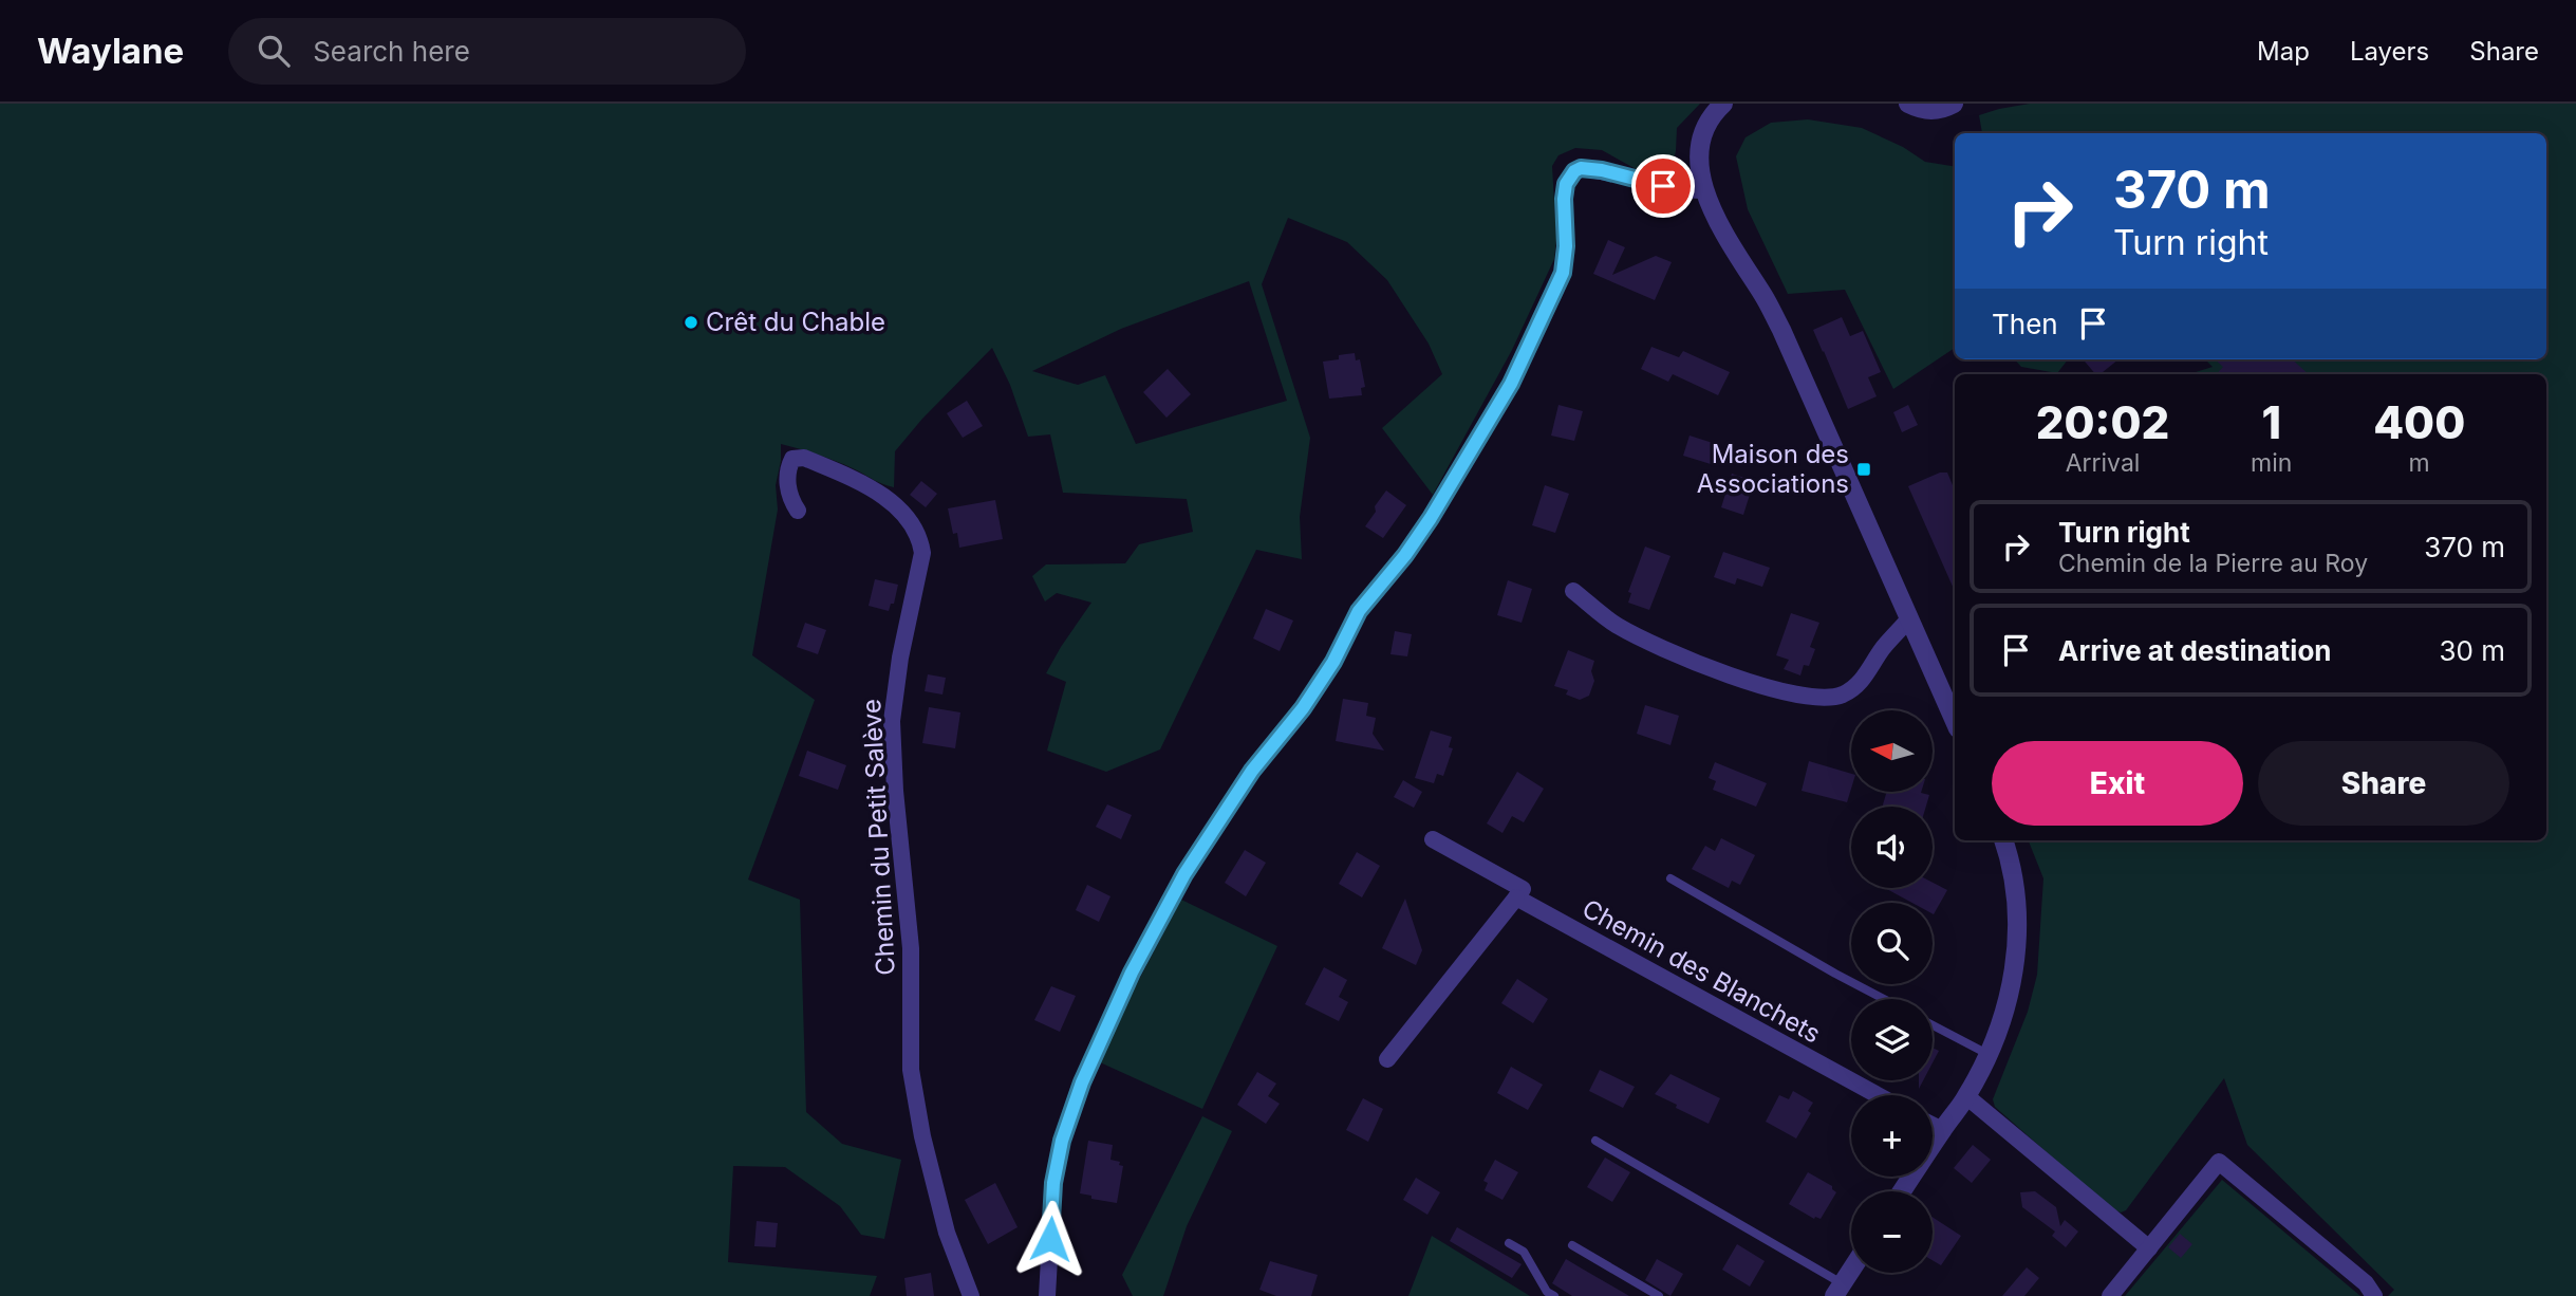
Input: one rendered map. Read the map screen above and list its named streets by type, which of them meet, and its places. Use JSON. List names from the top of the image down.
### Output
{
  "streets": {
    "street": ["Chemin du Petit Salève", "Chemin des Blanchets"]
  },
  "places": {
    "other": ["Crêt du Chable"],
    "transit": ["Maison des Associations"]
  },
  "north": "left",
  "page": {
    "header": "Waylane",
    "search": "Search here",
    "nav": ["Map", "Layers", "Share"],
    "turn": ["370 m", "Turn right"],
    "then": "Then",
    "eta": [
      "20:02",
      "Arrival",
      "1",
      "min",
      "400",
      "m"
    ],
    "list": [
      {
        "name": "Turn right",
        "note": "Chemin de la Pierre au Roy",
        "value": "370 m"
      },
      {
        "name": "Arrive at destination",
        "value": "30 m"
      }
    ],
    "map_buttons": ["+", "−"],
    "buttons": ["Exit", "Share"]
  }
}
